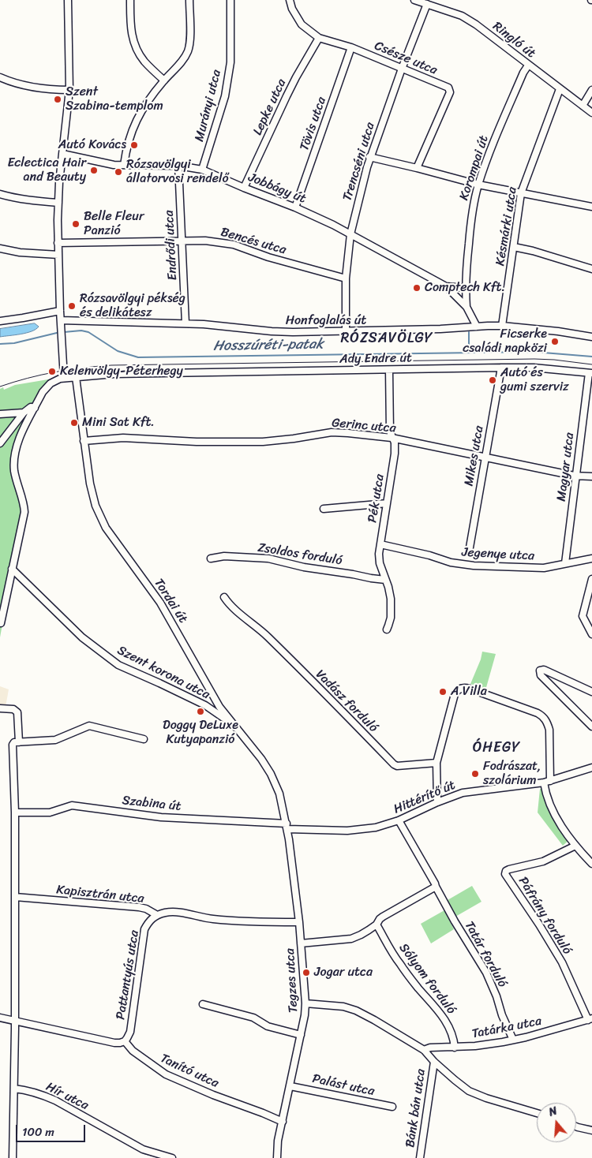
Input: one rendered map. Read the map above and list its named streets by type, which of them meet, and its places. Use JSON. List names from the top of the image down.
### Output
{
  "streets": {
    "street": [
      "Ringló út",
      "Csésze utca",
      "Murányi utca",
      "Lepke utca",
      "Tövis utca",
      "Trencséni utca",
      "Korompai út",
      "Jobbágy út",
      "Késmárki utca",
      "Bencés utca",
      "Endrődi utca",
      "Honfoglalás út",
      "Ady Endre út",
      "Gerinc utca",
      "Mikes utca",
      "Magyar utca",
      "Pék utca",
      "Zsoldos forduló",
      "Jegenye utca",
      "Tordai út",
      "Szent korona utca",
      "Vadász forduló",
      "Hittérítő út",
      "Szabina út",
      "Kapisztrán utca",
      "Páfrány forduló",
      "Tatár forduló",
      "Pattantyús utca",
      "Sólyom forduló",
      "Tegzes utca",
      "Tatárka utca",
      "Tanító utca",
      "Palást utca",
      "Hír utca",
      "Bánk bán utca"
    ]
  },
  "crossings": [
    ["Ringló út", "Trencséni utca"],
    ["Ringló út", "Korompai út"],
    ["Ringló út", "Késmárki utca"],
    ["Csésze utca", "Lepke utca"],
    ["Csésze utca", "Tövis utca"],
    ["Csésze utca", "Trencséni utca"],
    ["Murányi utca", "Jobbágy út"],
    ["Lepke utca", "Jobbágy út"],
    ["Tövis utca", "Jobbágy út"],
    ["Trencséni utca", "Jobbágy út"],
    ["Trencséni utca", "Bencés utca"],
    ["Trencséni utca", "Honfoglalás út"],
    ["Korompai út", "Jobbágy út"],
    ["Jobbágy út", "Endrődi utca"],
    ["Jobbágy út", "Honfoglalás út"],
    ["Késmárki utca", "Honfoglalás út"],
    ["Bencés utca", "Endrődi utca"],
    ["Endrődi utca", "Honfoglalás út"],
    ["Ady Endre út", "Mikes utca"],
    ["Ady Endre út", "Magyar utca"],
    ["Ady Endre út", "Pék utca"],
    ["Ady Endre út", "Tordai út"],
    ["Gerinc utca", "Mikes utca"],
    ["Gerinc utca", "Magyar utca"],
    ["Gerinc utca", "Pék utca"],
    ["Gerinc utca", "Tordai út"],
    ["Magyar utca", "Jegenye utca"],
    ["Pék utca", "Zsoldos forduló"],
    ["Pék utca", "Jegenye utca"],
    ["Tordai út", "Szent korona utca"],
    ["Tordai út", "Hittérítő út"],
    ["Tordai út", "Szabina út"],
    ["Tordai út", "Tegzes utca"],
    ["Hittérítő út", "Szabina út"],
    ["Hittérítő út", "Tegzes utca"],
    ["Szabina út", "Tegzes utca"],
    ["Kapisztrán utca", "Pattantyús utca"],
    ["Kapisztrán utca", "Tegzes utca"],
    ["Páfrány forduló", "Tatárka utca"],
    ["Tatár forduló", "Tatárka utca"],
    ["Pattantyús utca", "Tanító utca"],
    ["Sólyom forduló", "Tatárka utca"],
    ["Tegzes utca", "Tanító utca"],
    ["Tegzes utca", "Palást utca"]
  ],
  "districts": ["RÓZSAVÖLGY", "ÓHEGY"],
  "water": ["Hosszúréti-patak"],
  "places": [
    "Szent Szabina-templom",
    "Autó Kovács",
    "Eclectica Hair and Beauty",
    "Rózsavölgyi állatorvosi rendelő",
    "Belle Fleur Panzió",
    "Comptech Kft.",
    "Rózsavölgyi pékség és delikátesz",
    "Ficserke családi napközi",
    "Kelenvölgy-Péterhegy",
    "Autó és gumi szerviz",
    "Mini Sat Kft.",
    "A Villa",
    "Doggy DeLuxe Kutyapanzió",
    "Fodrászat, szolárium",
    "Jogar utca"
  ],
  "scale_bar": "100 m",
  "north": "top"
}
